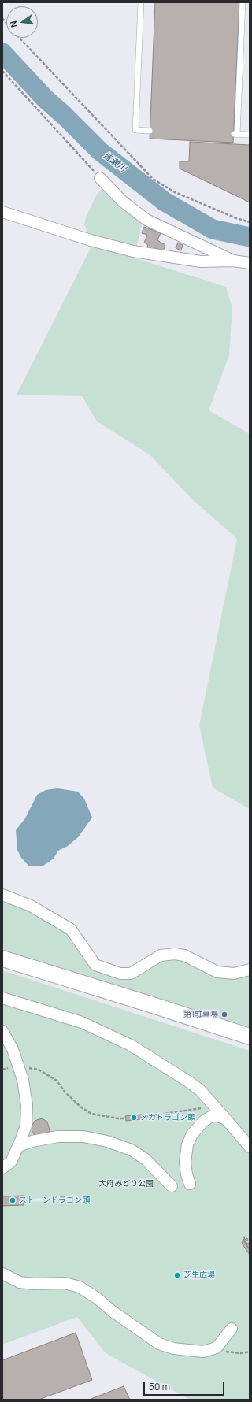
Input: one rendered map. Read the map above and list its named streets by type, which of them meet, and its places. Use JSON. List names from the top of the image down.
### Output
{
  "water": ["皆瀬川"],
  "parks": ["大府みどり公園"],
  "places": [
    "第1駐車場",
    "メカドラゴン頭",
    "ストーンドラゴン頭",
    "芝生広場"
  ],
  "scale_bar": "50 m",
  "north": "left"
}
